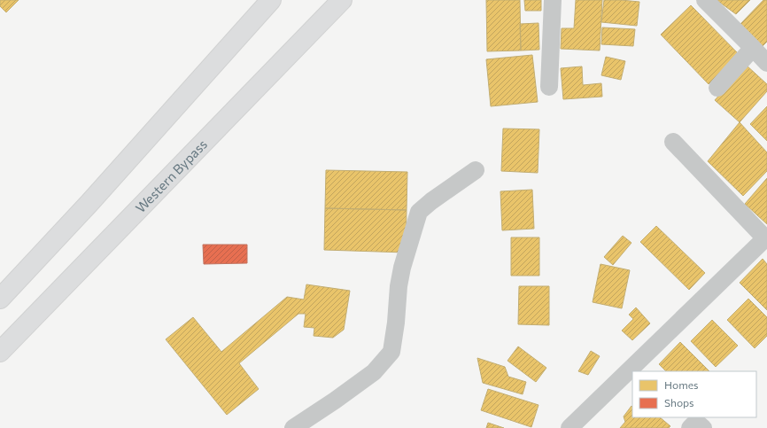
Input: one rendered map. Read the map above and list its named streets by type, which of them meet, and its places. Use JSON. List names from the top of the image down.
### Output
{
  "streets": {
    "main road": ["Western Bypass"]
  },
  "legend": ["Homes", "Shops"]
}
